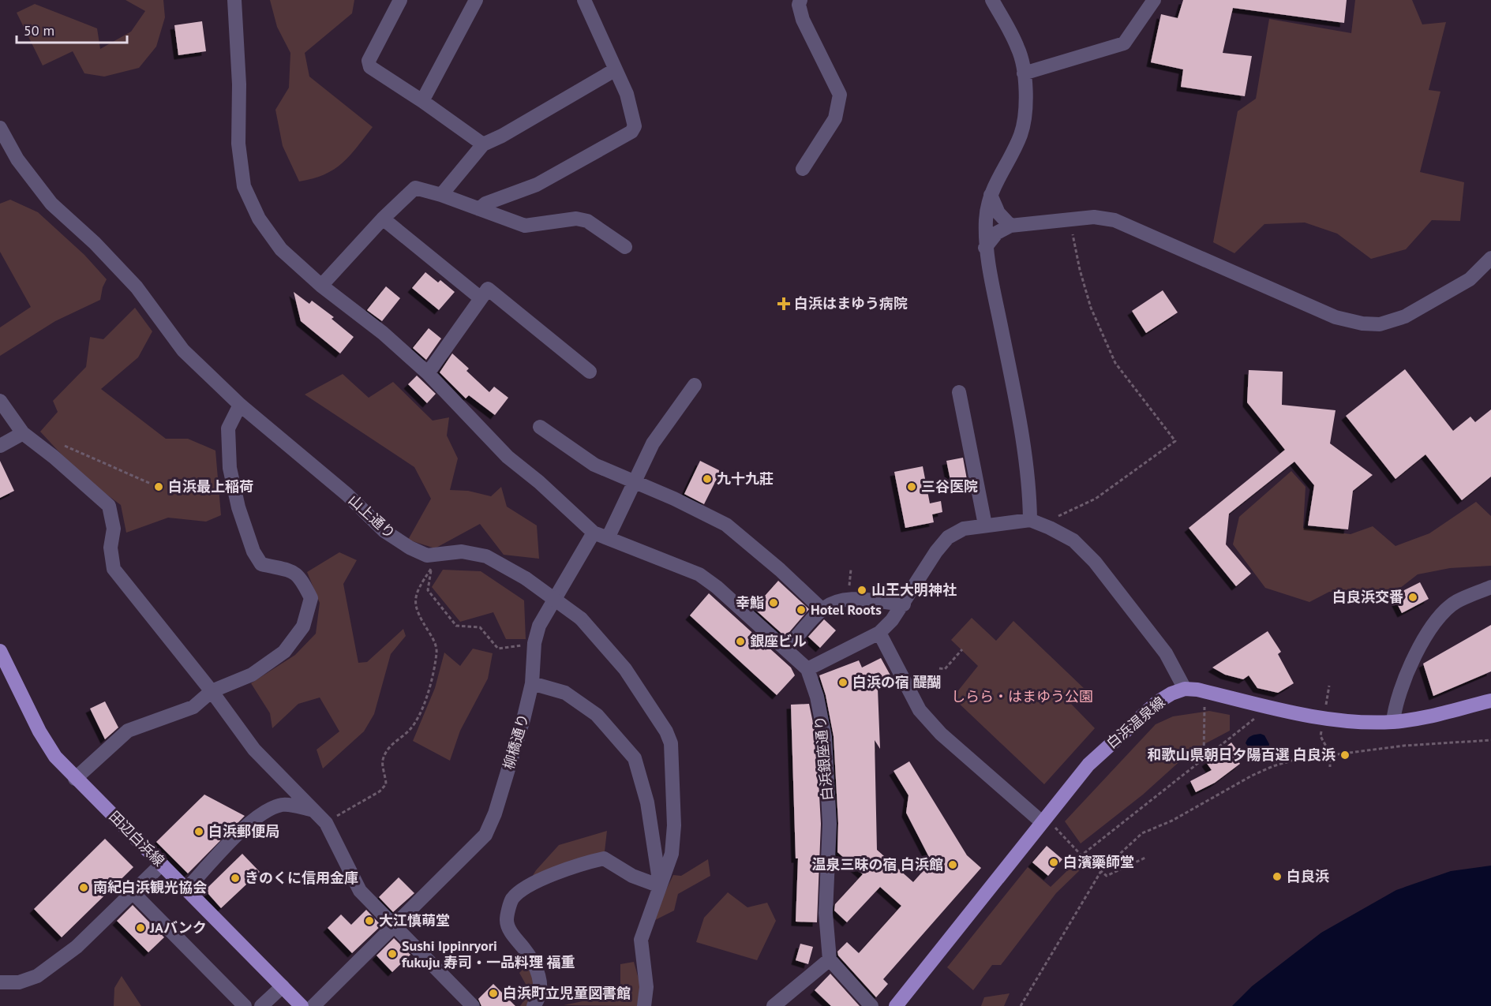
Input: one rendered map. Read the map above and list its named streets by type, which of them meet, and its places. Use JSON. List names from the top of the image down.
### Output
{
  "streets": {
    "main road": ["白浜温泉線", "田辺白浜線"],
    "street": ["山上通り", "柳橋通り", "白浜銀座通り"]
  },
  "crossings": [
    ["柳橋通り", "白浜銀座通り"]
  ],
  "parks": ["しらら・はまゆう公園"],
  "places": {
    "health": ["白浜はまゆう病院"],
    "other": [
      "九十九莊",
      "白浜最上稲荷",
      "三谷医院",
      "山王大明神社",
      "白良浜交番",
      "幸鮨",
      "Hotel Roots",
      "銀座ビル",
      "白浜の宿 醍醐",
      "和歌山県朝日夕陽百選 白良浜",
      "白浜郵便局",
      "白濱藥師堂",
      "温泉三昧の宿 白浜館",
      "白良浜",
      "きのくに信用金庫",
      "南紀白浜観光協会",
      "大江慎萌堂",
      "JAバンク",
      "Sushi Ippinryori fukuju 寿司・一品料理 福重",
      "白浜町立児童図書館"
    ]
  },
  "scale_bar": "50 m"
}
